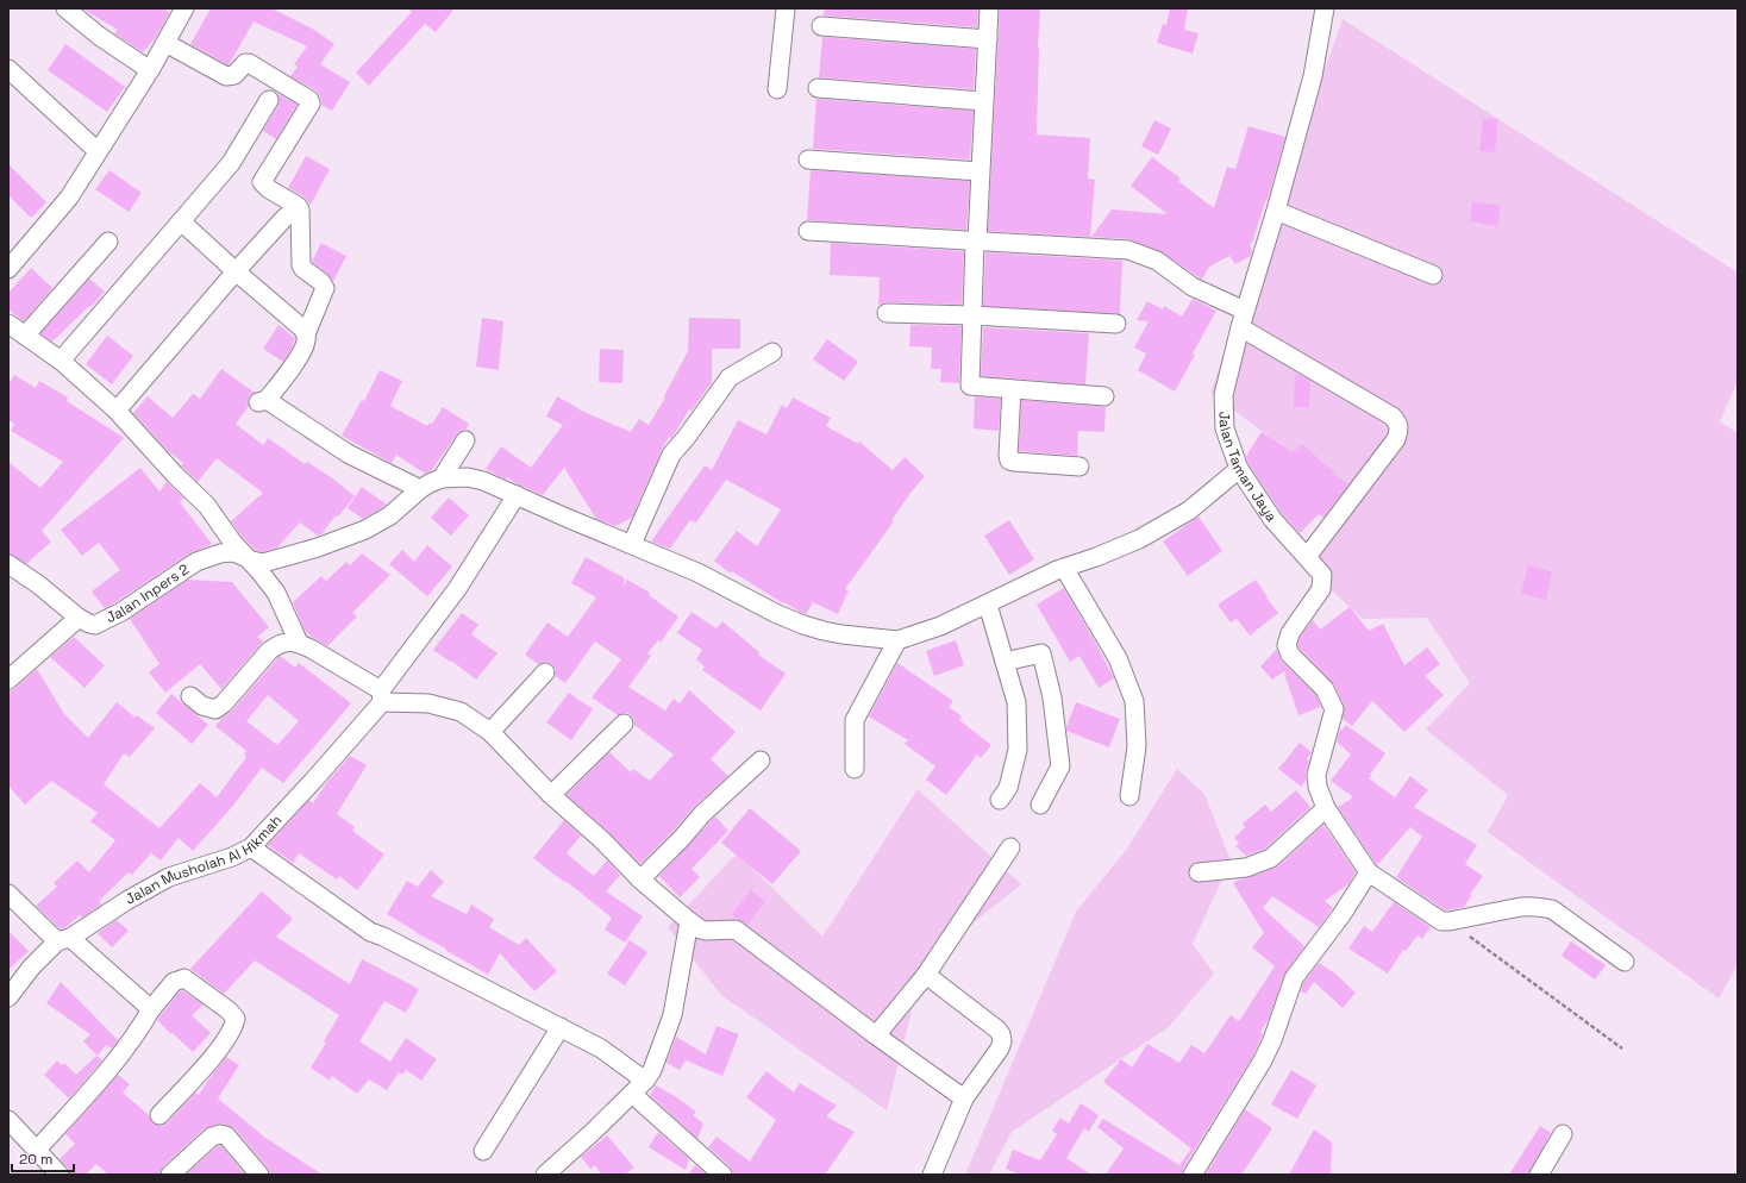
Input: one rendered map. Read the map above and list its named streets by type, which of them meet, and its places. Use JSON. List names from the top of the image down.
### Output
{
  "streets": {
    "street": ["Jalan Taman Jaya", "Jalan Inpers 2", "Jalan Musholah Al Hikmah"]
  },
  "scale_bar": "20 m"
}
